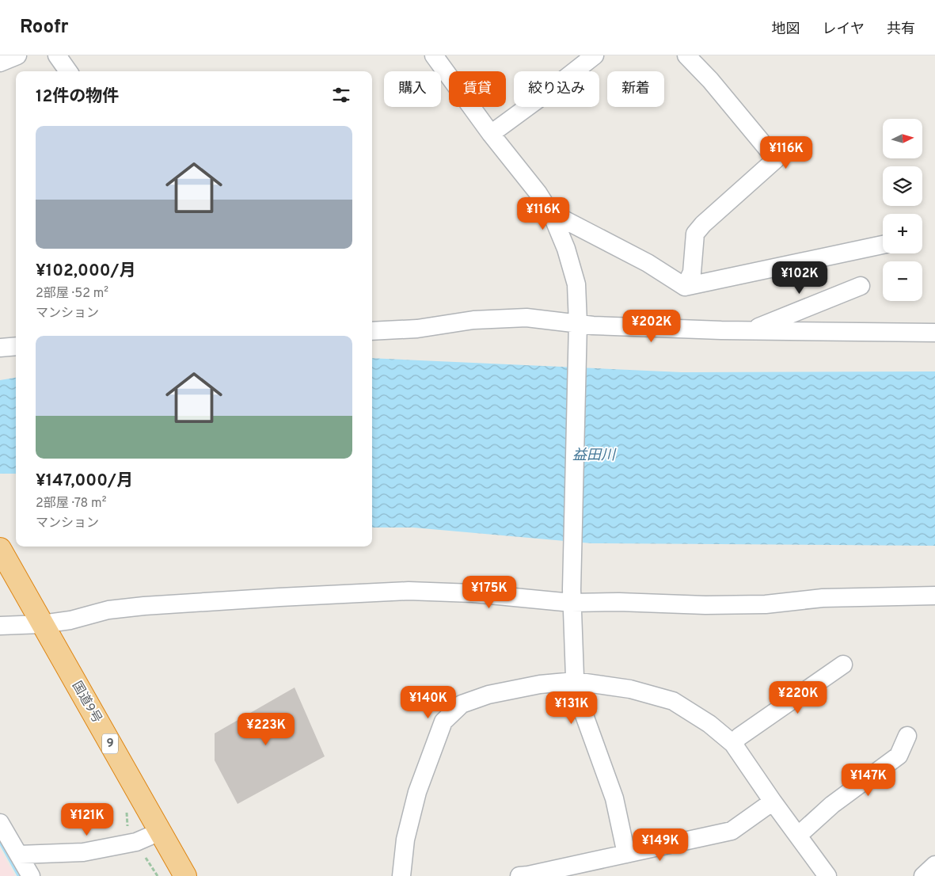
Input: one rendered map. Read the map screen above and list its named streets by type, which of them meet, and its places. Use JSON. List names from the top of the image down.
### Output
{
  "streets": {
    "highway": ["国道9号", "9"]
  },
  "water": ["益田川"],
  "north": "right",
  "page": {
    "header": "Roofr",
    "nav": ["地図", "レイヤ", "共有"],
    "chip": [
      "購入",
      "賃貸",
      "絞り込み",
      "新着"
    ],
    "heading": "12件の物件",
    "map_buttons": ["+", "−"],
    "list": [
      {
        "name": "¥102,000/月",
        "note": "2部屋 · 52 m² · マンション"
      },
      {
        "name": "¥147,000/月",
        "note": "2部屋 · 78 m² · マンション"
      }
    ],
    "price": [
      "¥116K",
      "¥116K",
      "¥102K",
      "¥202K",
      "¥175K",
      "¥220K",
      "¥140K",
      "¥131K",
      "¥223K",
      "¥147K",
      "¥121K",
      "¥149K"
    ]
  }
}
